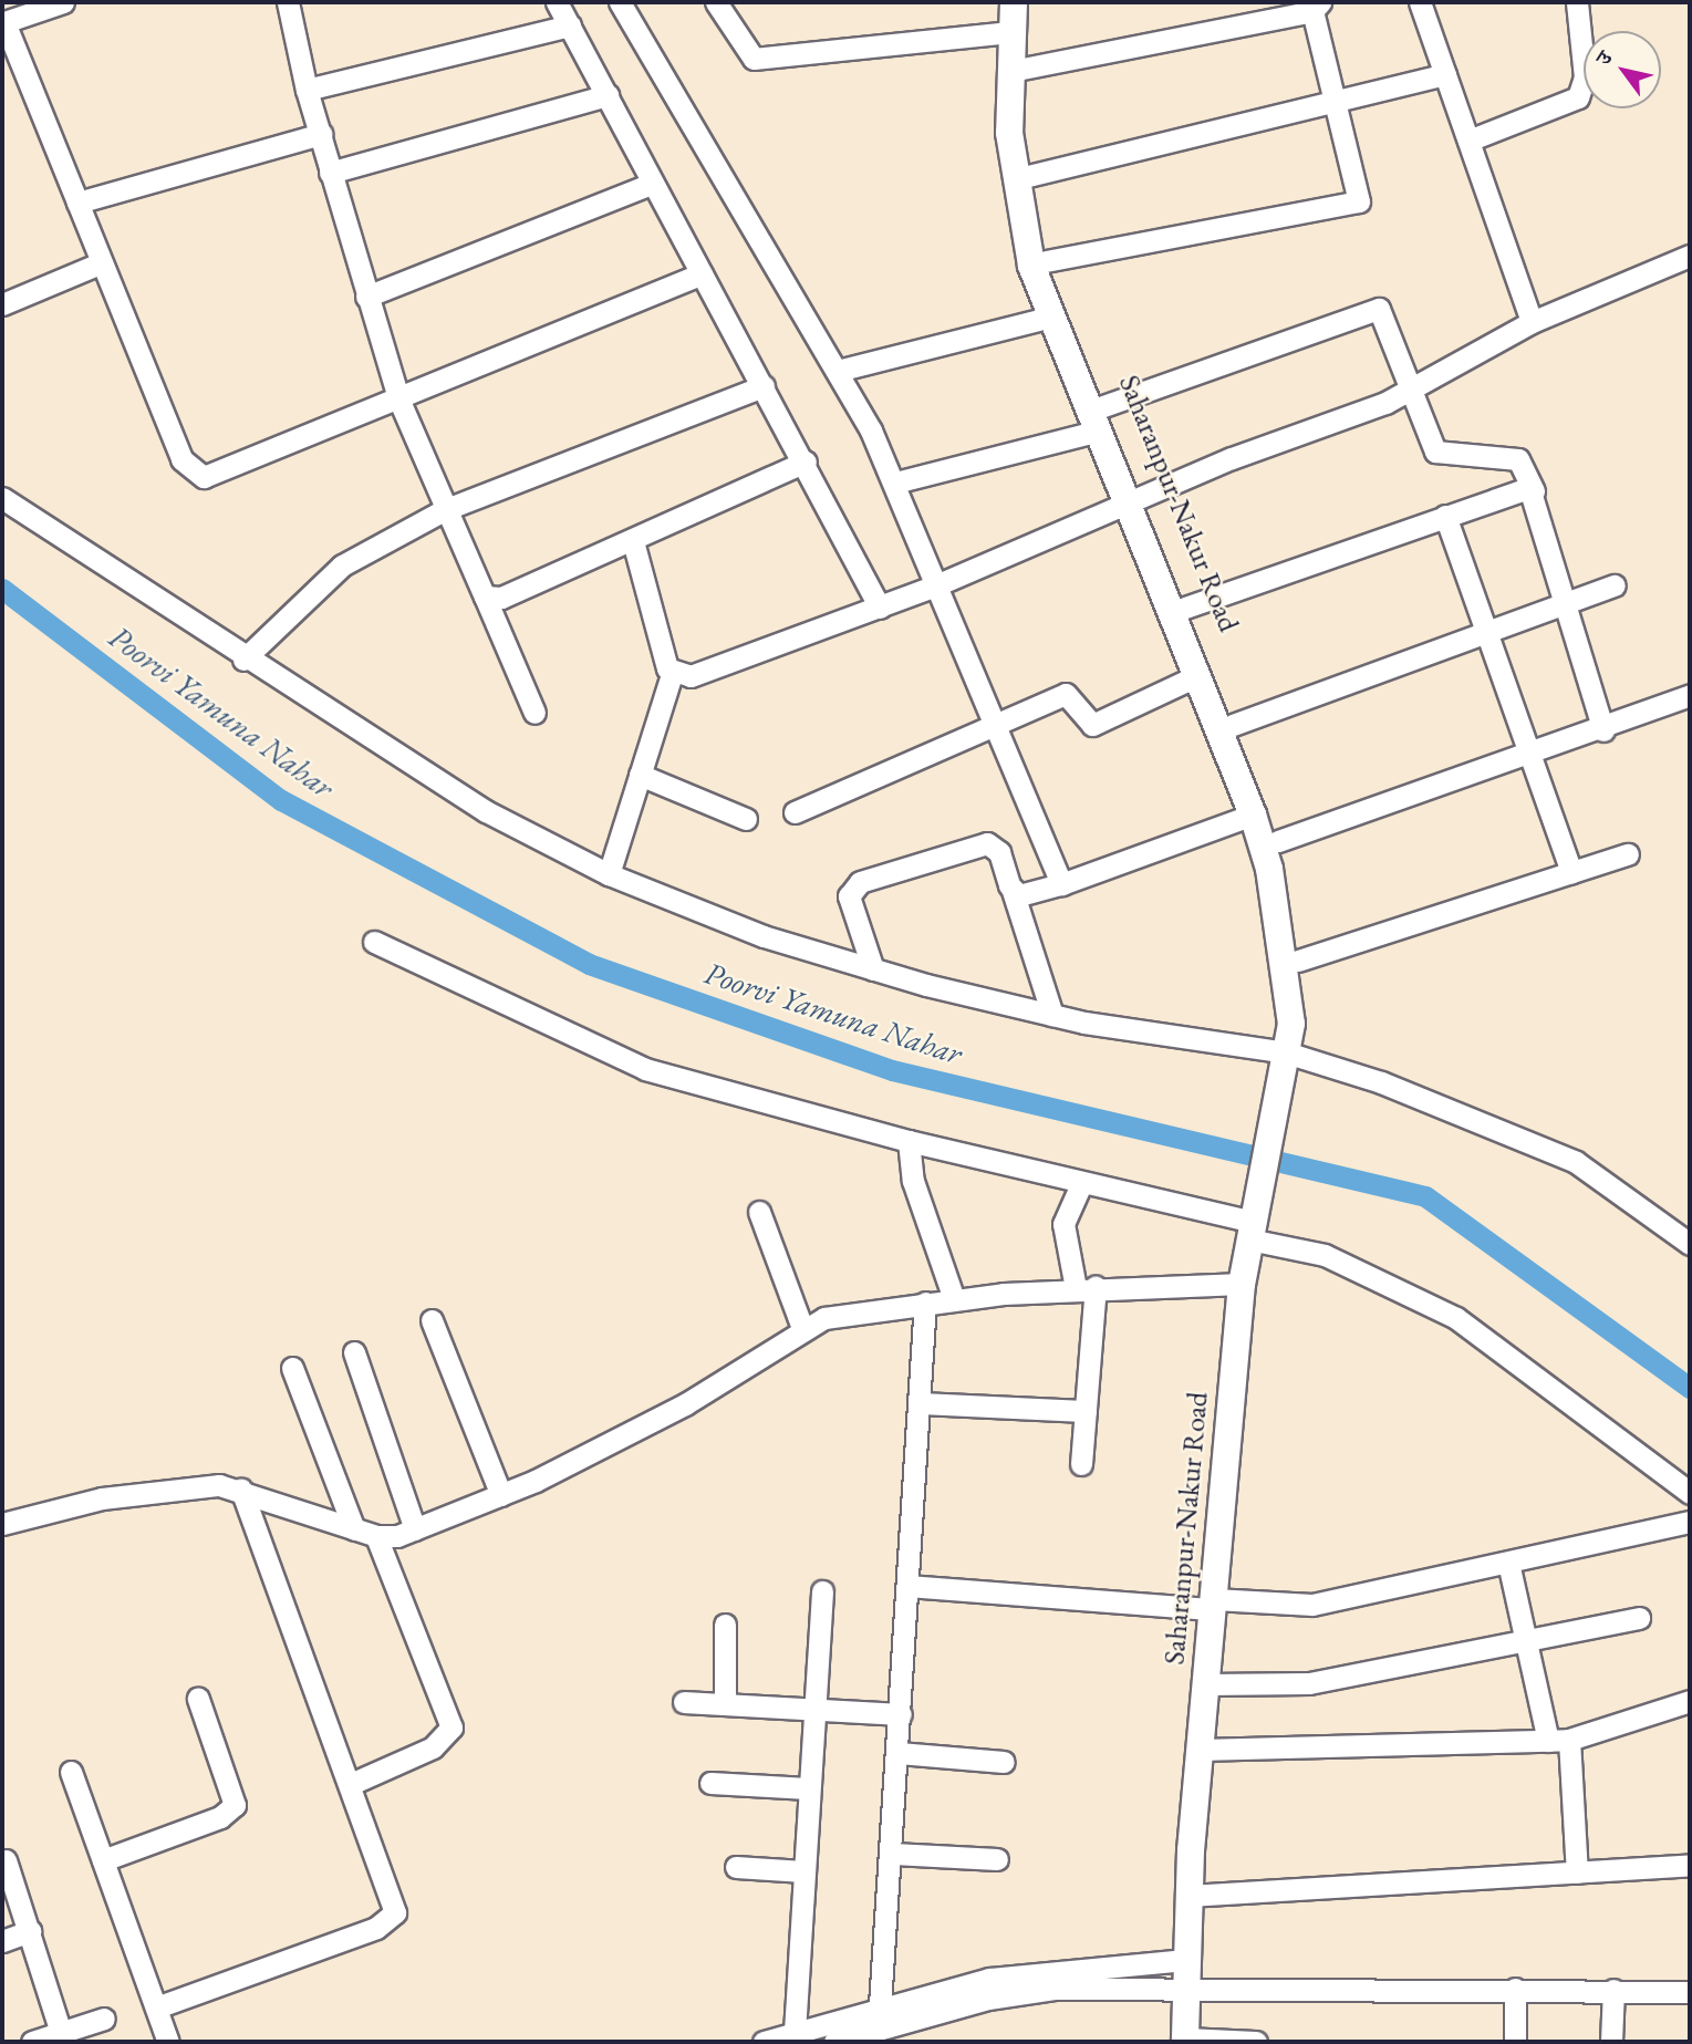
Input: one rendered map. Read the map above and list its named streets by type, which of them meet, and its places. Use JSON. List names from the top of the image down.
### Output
{
  "streets": {
    "main road": ["Saharanpur-Nakur Road"]
  },
  "water": ["Poorvi Yamuna Nahar"],
  "north": "top left"
}
